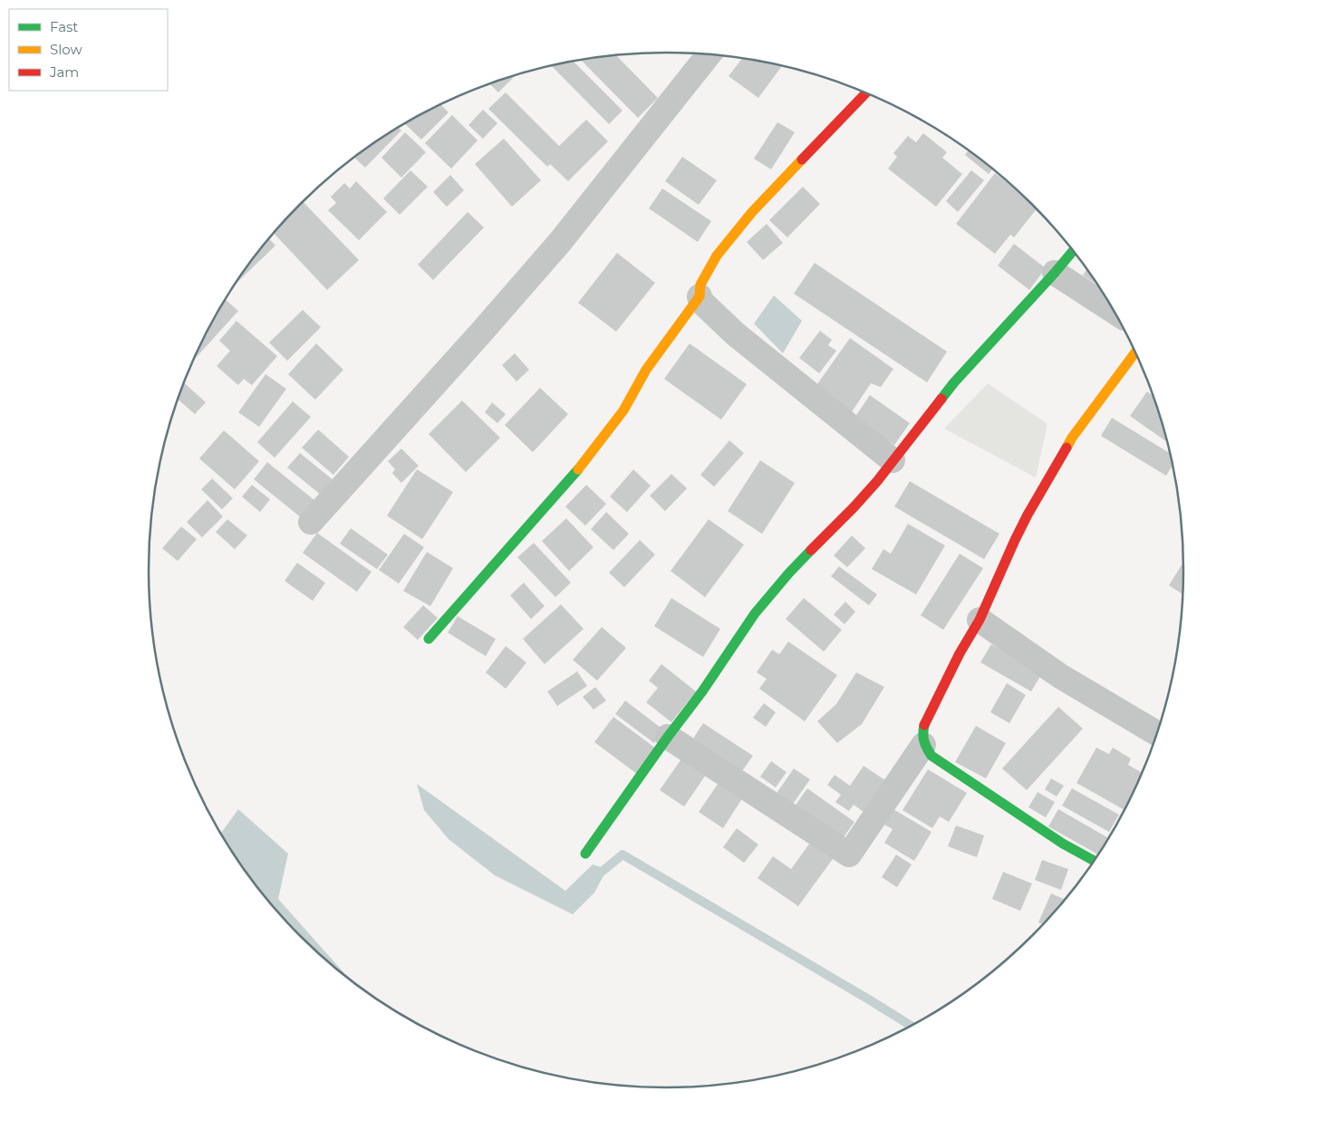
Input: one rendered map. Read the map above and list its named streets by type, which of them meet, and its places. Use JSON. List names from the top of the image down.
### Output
{
  "legend": ["Fast", "Slow", "Jam"]
}
